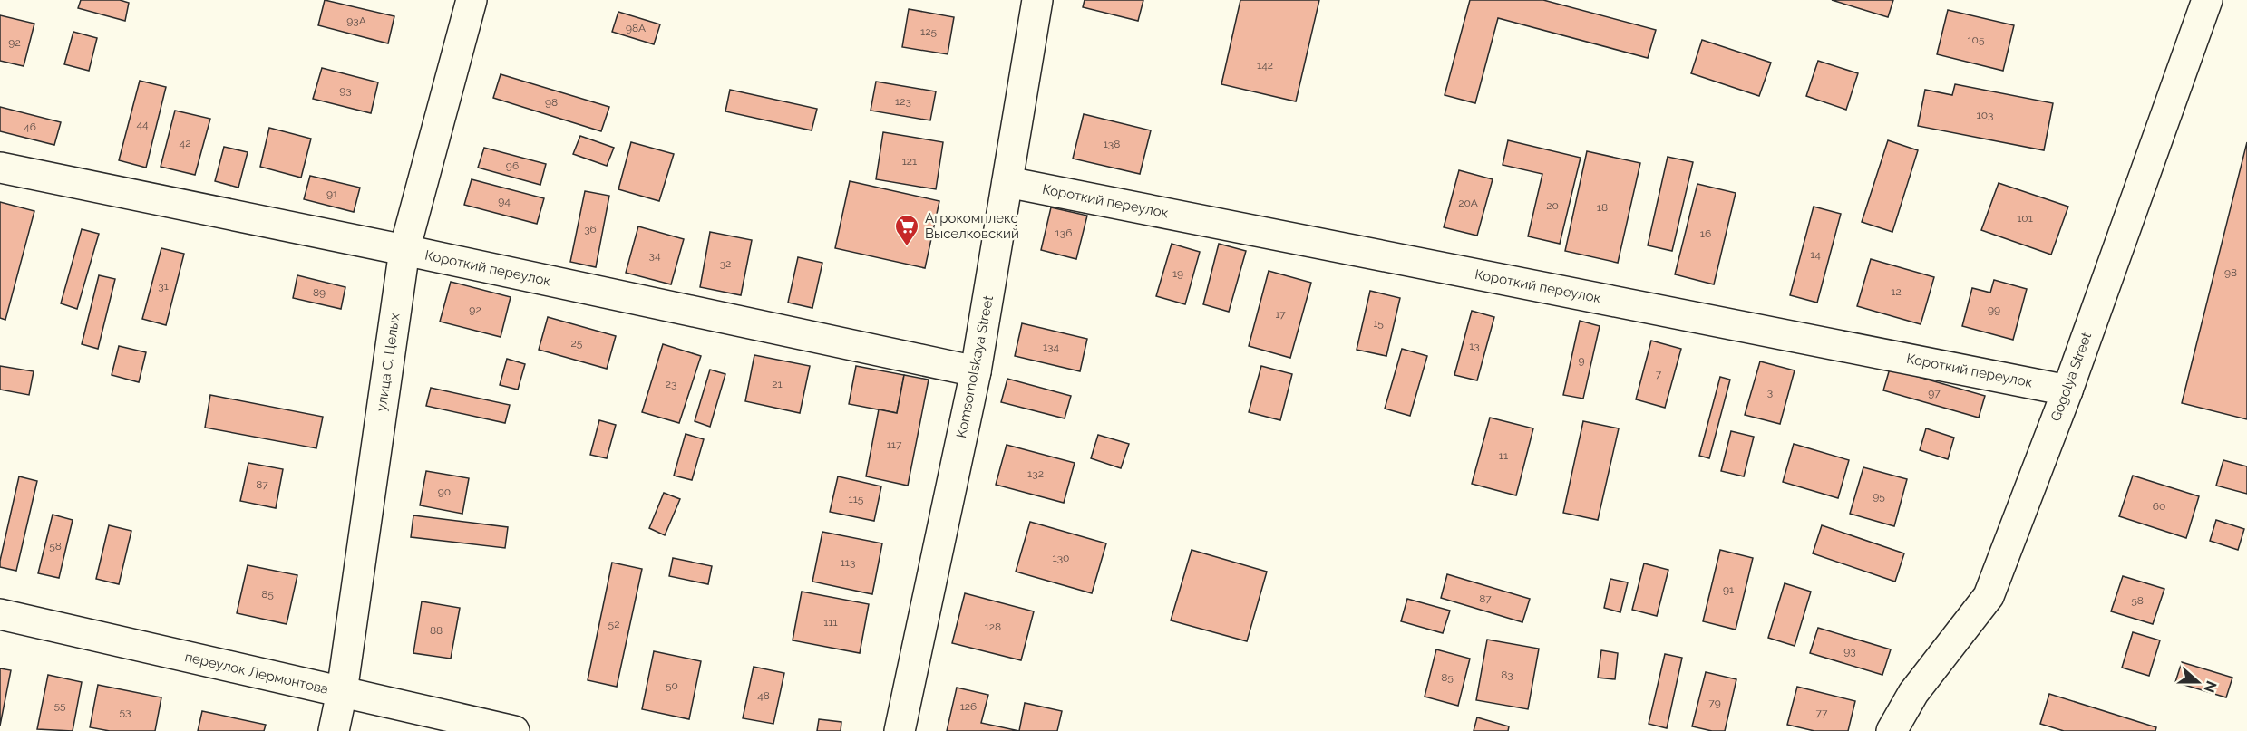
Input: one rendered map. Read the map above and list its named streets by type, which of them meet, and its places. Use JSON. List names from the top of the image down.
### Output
{
  "streets": {
    "street": [
      "Короткий переулок",
      "улица С. Целых",
      "Komsomolskaya Street",
      "Gogolya Street",
      "переулок Лермонтова"
    ]
  },
  "crossings": [
    ["Короткий переулок", "улица С. Целых"],
    ["Короткий переулок", "Komsomolskaya Street"],
    ["Короткий переулок", "Gogolya Street"],
    ["улица С. Целых", "переулок Лермонтова"]
  ],
  "places": {
    "supermarket": ["Агрокомплекс Выселковский"]
  },
  "house_numbers": [
    "93А",
    "98А",
    "125",
    "105",
    "92",
    "142",
    "93",
    "123",
    "98",
    "103",
    "44",
    "46",
    "42",
    "138",
    "121",
    "96",
    "91",
    "94",
    "20А",
    "20",
    "18",
    "101",
    "36",
    "136",
    "16",
    "14",
    "34",
    "32",
    "98",
    "19",
    "31",
    "12",
    "89",
    "92",
    "99",
    "17",
    "15",
    "25",
    "13",
    "134",
    "9",
    "7",
    "23",
    "21",
    "3",
    "97",
    "117",
    "11",
    "132",
    "87",
    "90",
    "95",
    "115",
    "60",
    "58",
    "130",
    "113",
    "91",
    "85",
    "87",
    "58",
    "111",
    "52",
    "128",
    "88",
    "93",
    "83",
    "85",
    "50",
    "48",
    "79",
    "55",
    "126",
    "53",
    "77"
  ],
  "north": "right"
}
